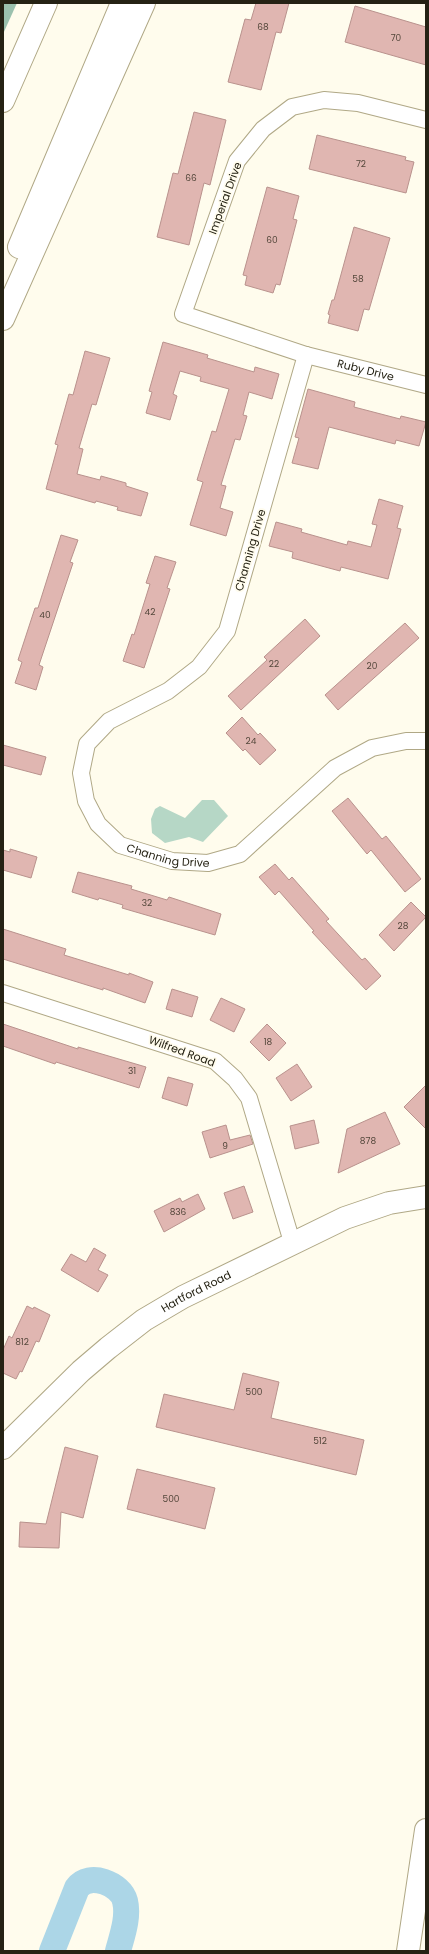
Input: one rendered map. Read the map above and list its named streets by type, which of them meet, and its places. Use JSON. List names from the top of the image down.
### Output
{
  "streets": {
    "main road": ["Hartford Road"],
    "street": [
      "Imperial Drive",
      "Ruby Drive",
      "Channing Drive",
      "Wilfred Road"
    ]
  },
  "crossings": [
    ["Imperial Drive", "Ruby Drive"],
    ["Imperial Drive", "Channing Drive"],
    ["Ruby Drive", "Channing Drive"],
    ["Wilfred Road", "Hartford Road"]
  ],
  "house_numbers": [
    "68",
    "70",
    "72",
    "66",
    "60",
    "58",
    "42",
    "40",
    "22",
    "20",
    "24",
    "32",
    "28",
    "18",
    "31",
    "878",
    "9",
    "836",
    "812",
    "500",
    "512",
    "500"
  ]
}
